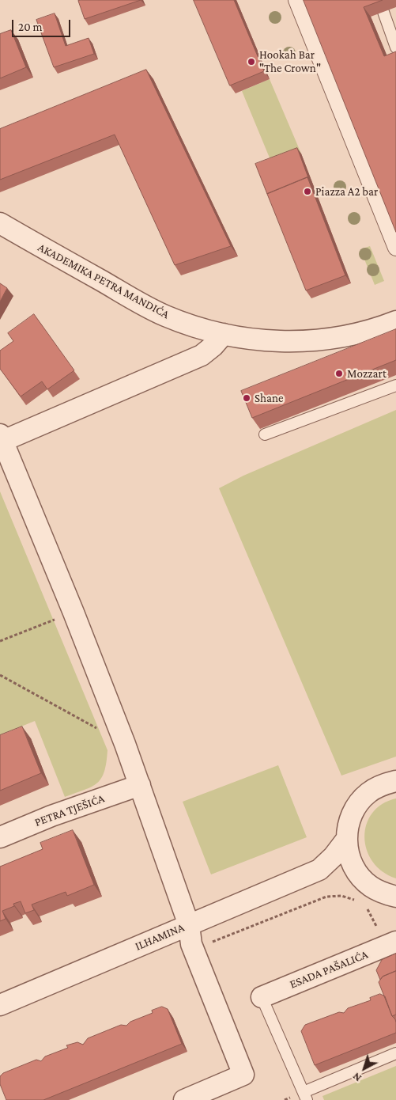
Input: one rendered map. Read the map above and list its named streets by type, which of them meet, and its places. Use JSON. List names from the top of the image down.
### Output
{
  "streets": {
    "street": [
      "AKADEMIKA PETRA MANDIĆA",
      "PETRA TJEŠIĆA",
      "ILHAMINA",
      "ESADA PAŠALIĆA"
    ]
  },
  "places": [
    "Hookah Bar \"The Crown\"",
    "Piazza A2 bar",
    "Mozzart",
    "Shane"
  ],
  "scale_bar": "20 m",
  "north": "bottom left"
}
